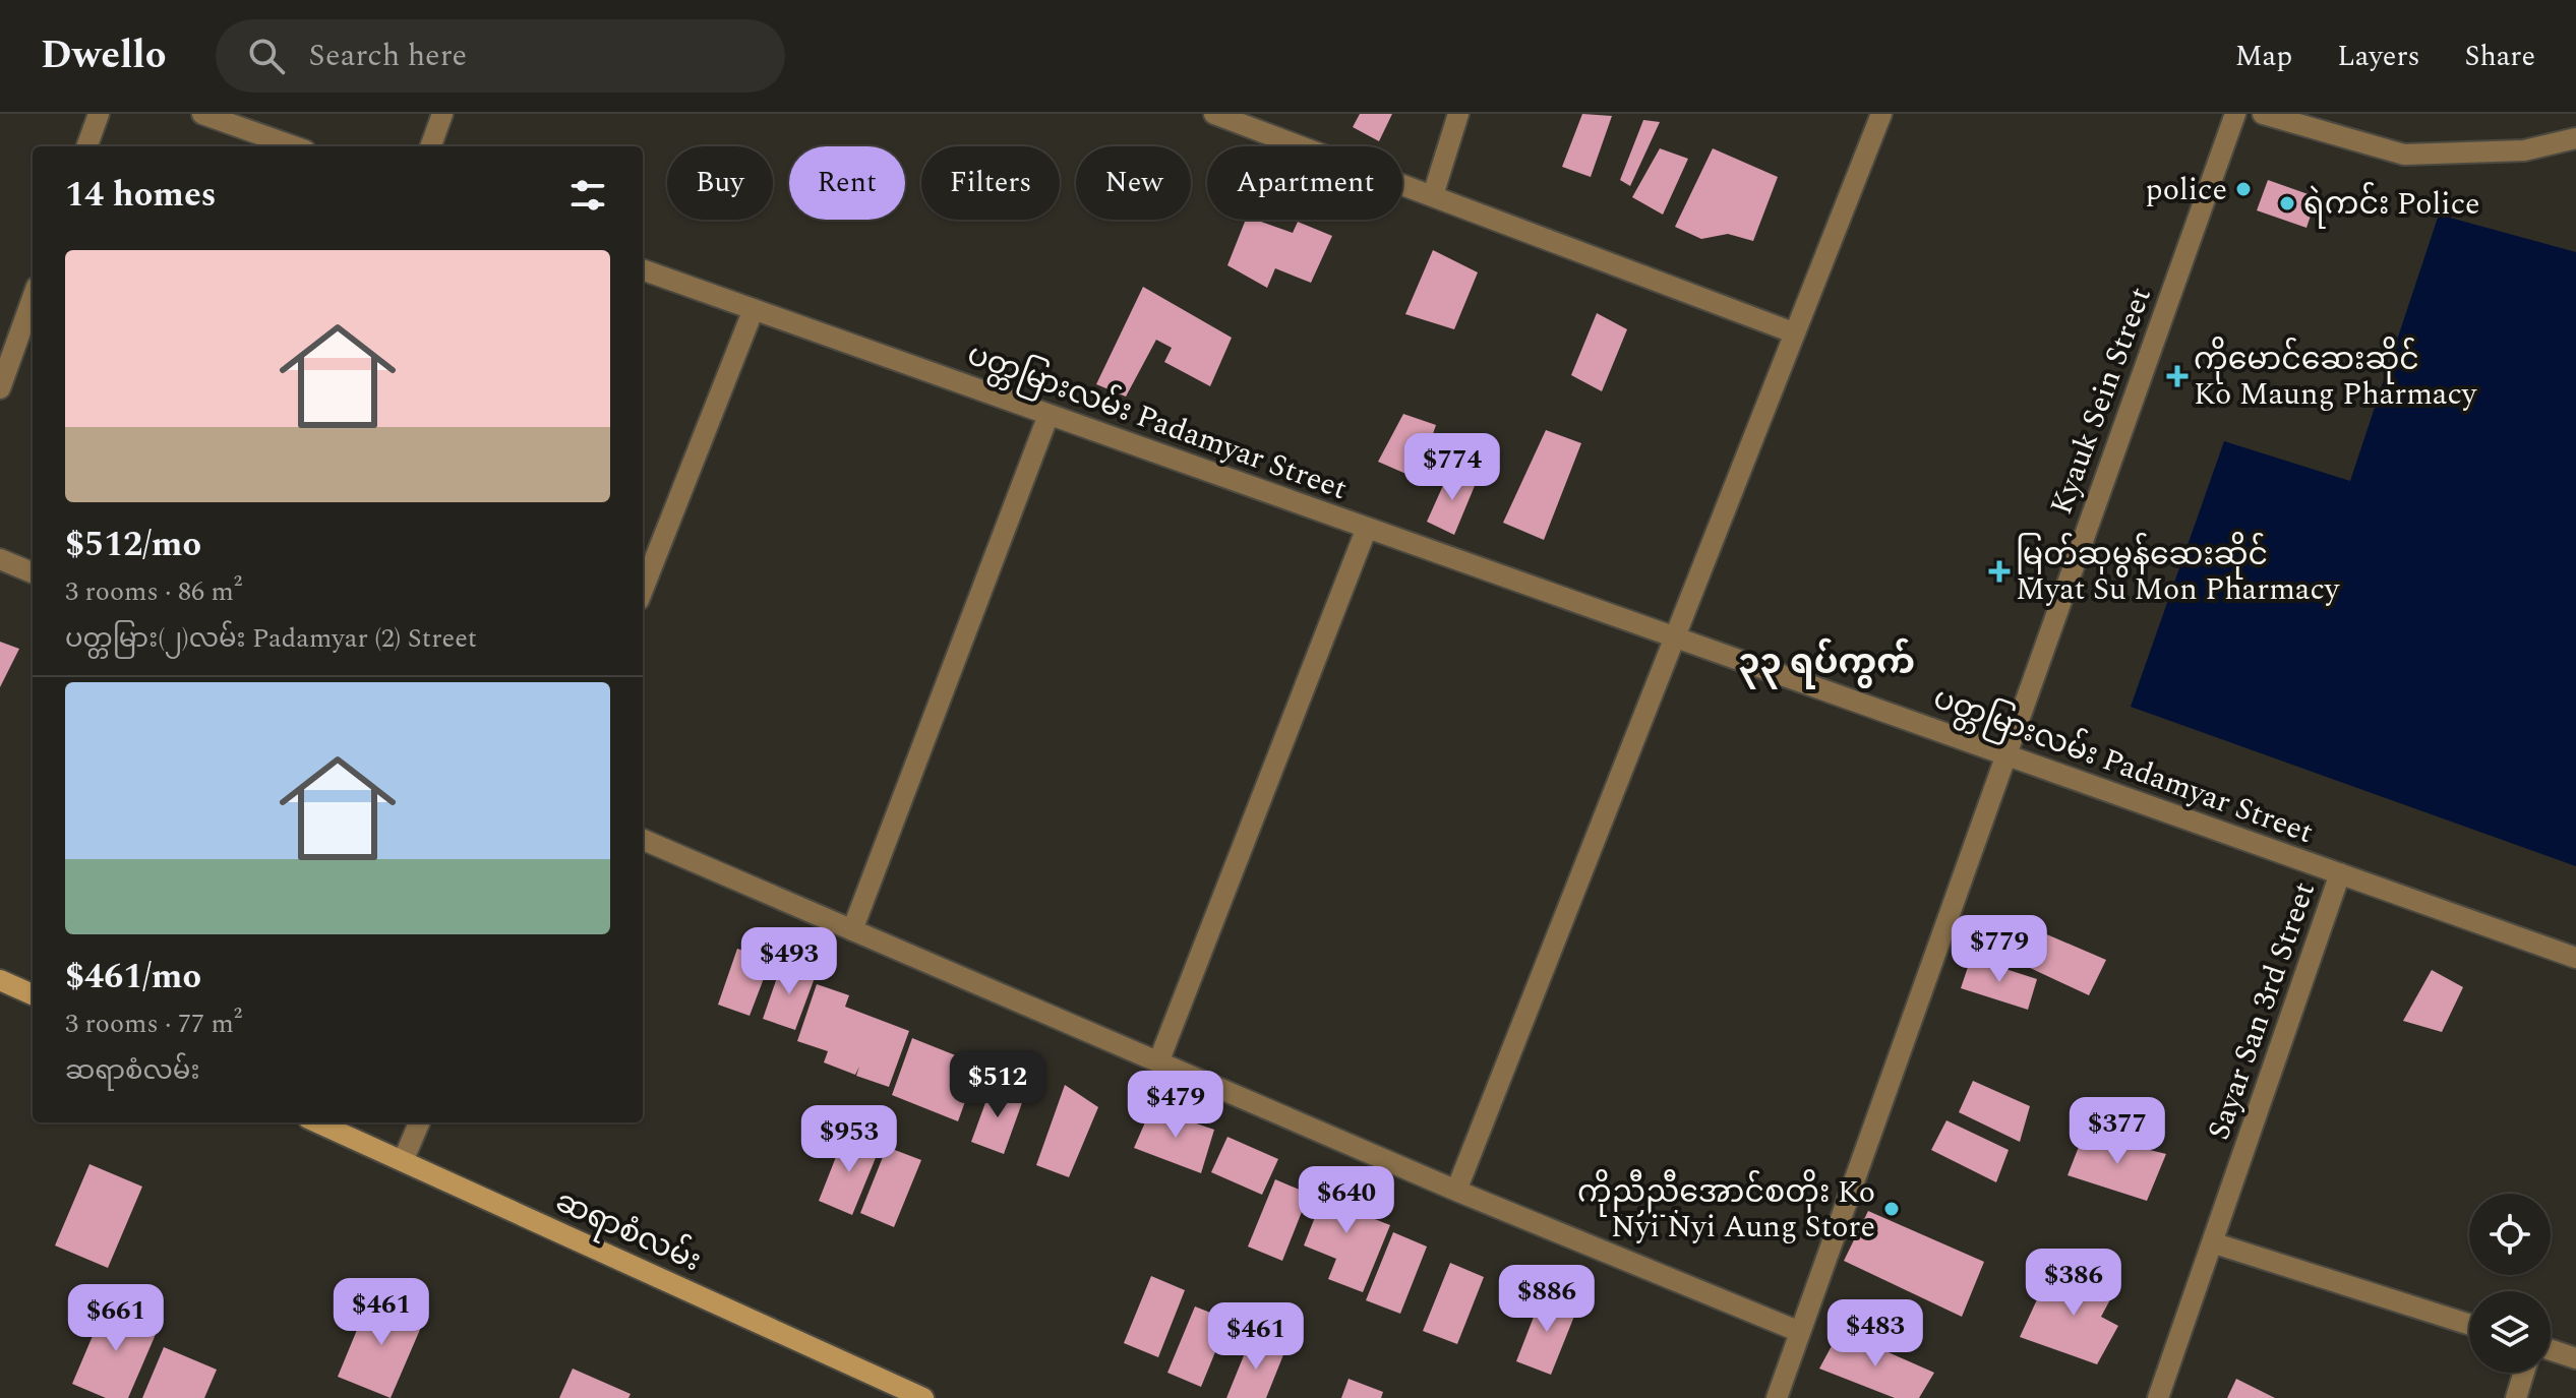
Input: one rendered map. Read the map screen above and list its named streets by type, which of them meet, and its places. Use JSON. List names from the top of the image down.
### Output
{
  "streets": {
    "main road": ["ဆရာစံလမ်း"],
    "street": ["Kyauk Sein Street", "ပတ္တမြားလမ်း Padamyar Street", "Sayar San 3rd Street"]
  },
  "crossings": [
    ["Kyauk Sein Street", "ပတ္တမြားလမ်း Padamyar Street"],
    ["ပတ္တမြားလမ်း Padamyar Street", "Sayar San 3rd Street"]
  ],
  "districts": ["၃၃ ရပ်ကွက်"],
  "places": {
    "other": ["police", "ရဲကင်း Police", "ကိုညီညီအောင်စတိုး Ko Nyi Nyi Aung Store"],
    "health": ["ကိုမောင်ဆေးဆိုင် Ko Maung Pharmacy", "မြတ်ဆုမွန်ဆေးဆိုင် Myat Su Mon Pharmacy"]
  },
  "page": {
    "header": "Dwello",
    "search": "Search here",
    "nav": ["Map", "Layers", "Share"],
    "chip": [
      "Buy",
      "Rent",
      "Filters",
      "New",
      "Apartment"
    ],
    "heading": "14 homes",
    "list": [
      {
        "name": "$512/mo",
        "note": "3 rooms · 86 m² · ပတ္တမြား(၂)လမ်း Padamyar (2) Street"
      },
      {
        "name": "$461/mo",
        "note": "3 rooms · 77 m² · ဆရာစံလမ်း"
      }
    ],
    "price": [
      "$774",
      "$779",
      "$493",
      "$512",
      "$479",
      "$377",
      "$953",
      "$640",
      "$386",
      "$886",
      "$461",
      "$661",
      "$483",
      "$461"
    ]
  }
}
